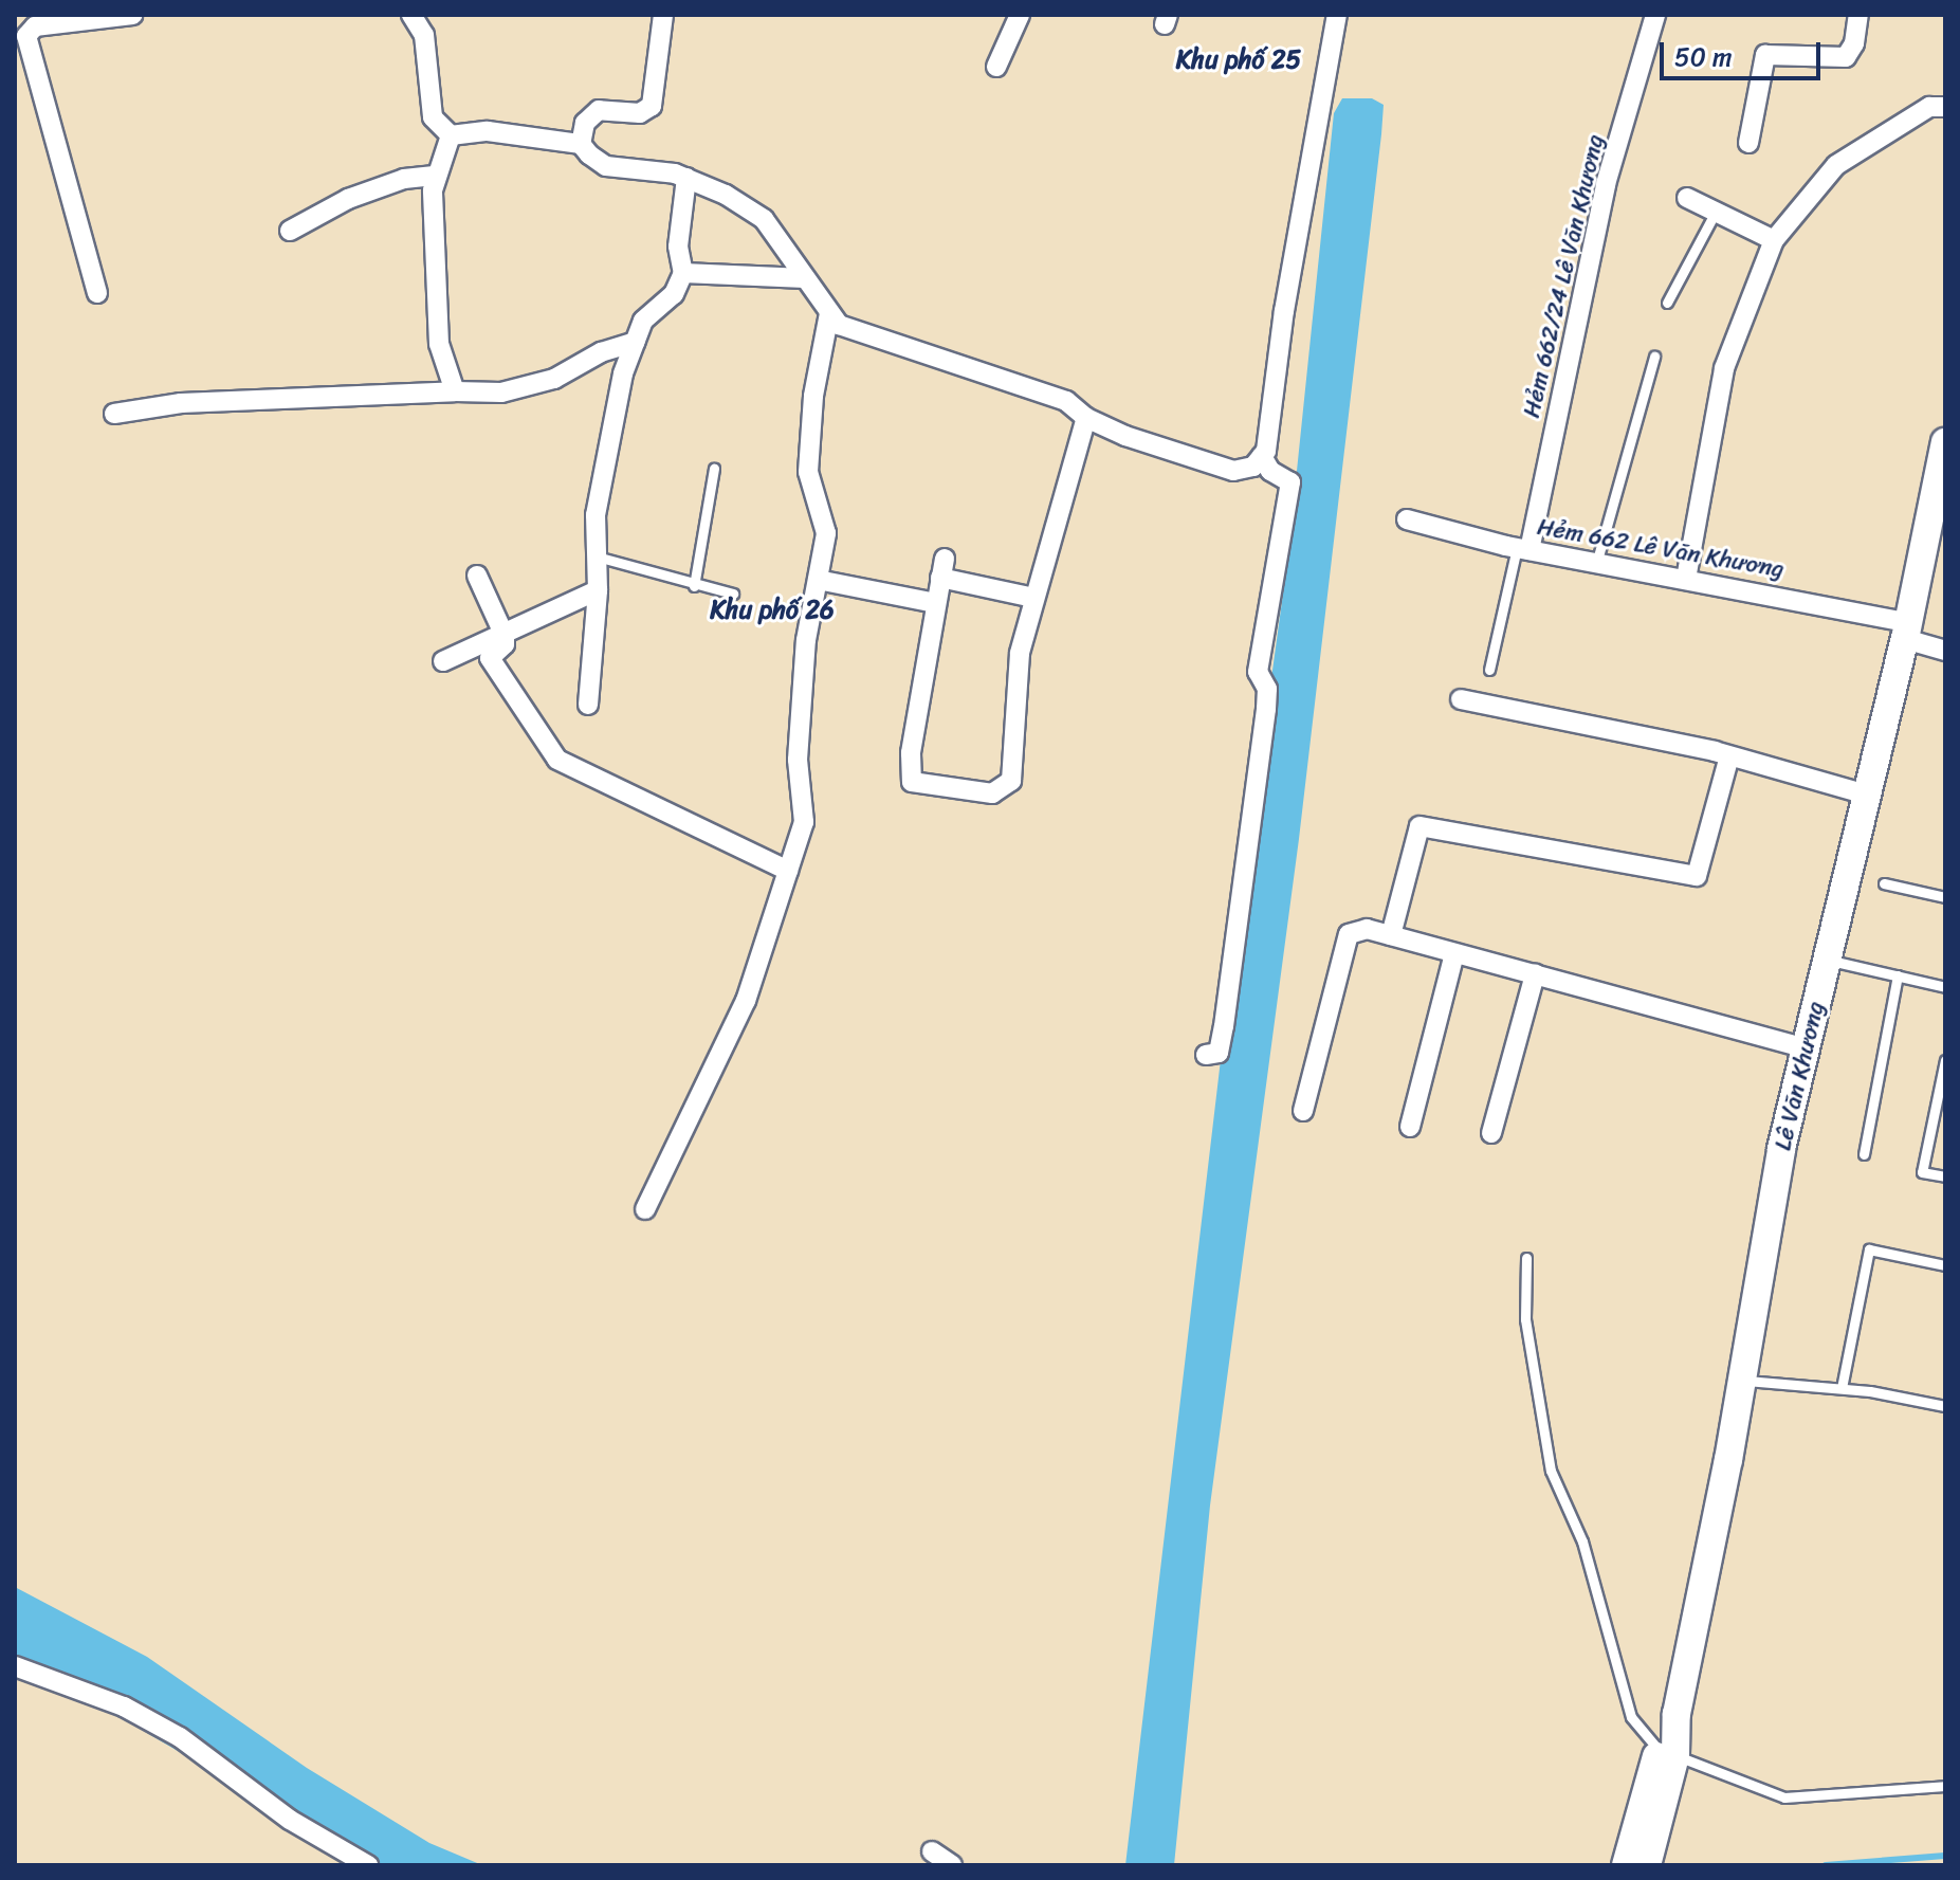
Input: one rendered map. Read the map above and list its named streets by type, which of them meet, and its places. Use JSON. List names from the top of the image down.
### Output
{
  "streets": {
    "main road": ["Lê Văn Khương"],
    "street": ["Hẻm 662/24 Lê Văn Khương", "Hẻm 662 Lê Văn Khương"]
  },
  "crossings": [
    ["Hẻm 662/24 Lê Văn Khương", "Hẻm 662 Lê Văn Khương"],
    ["Hẻm 662 Lê Văn Khương", "Lê Văn Khương"]
  ],
  "districts": ["Khu phố 25", "Khu phố 26"],
  "scale_bar": "50 m"
}
